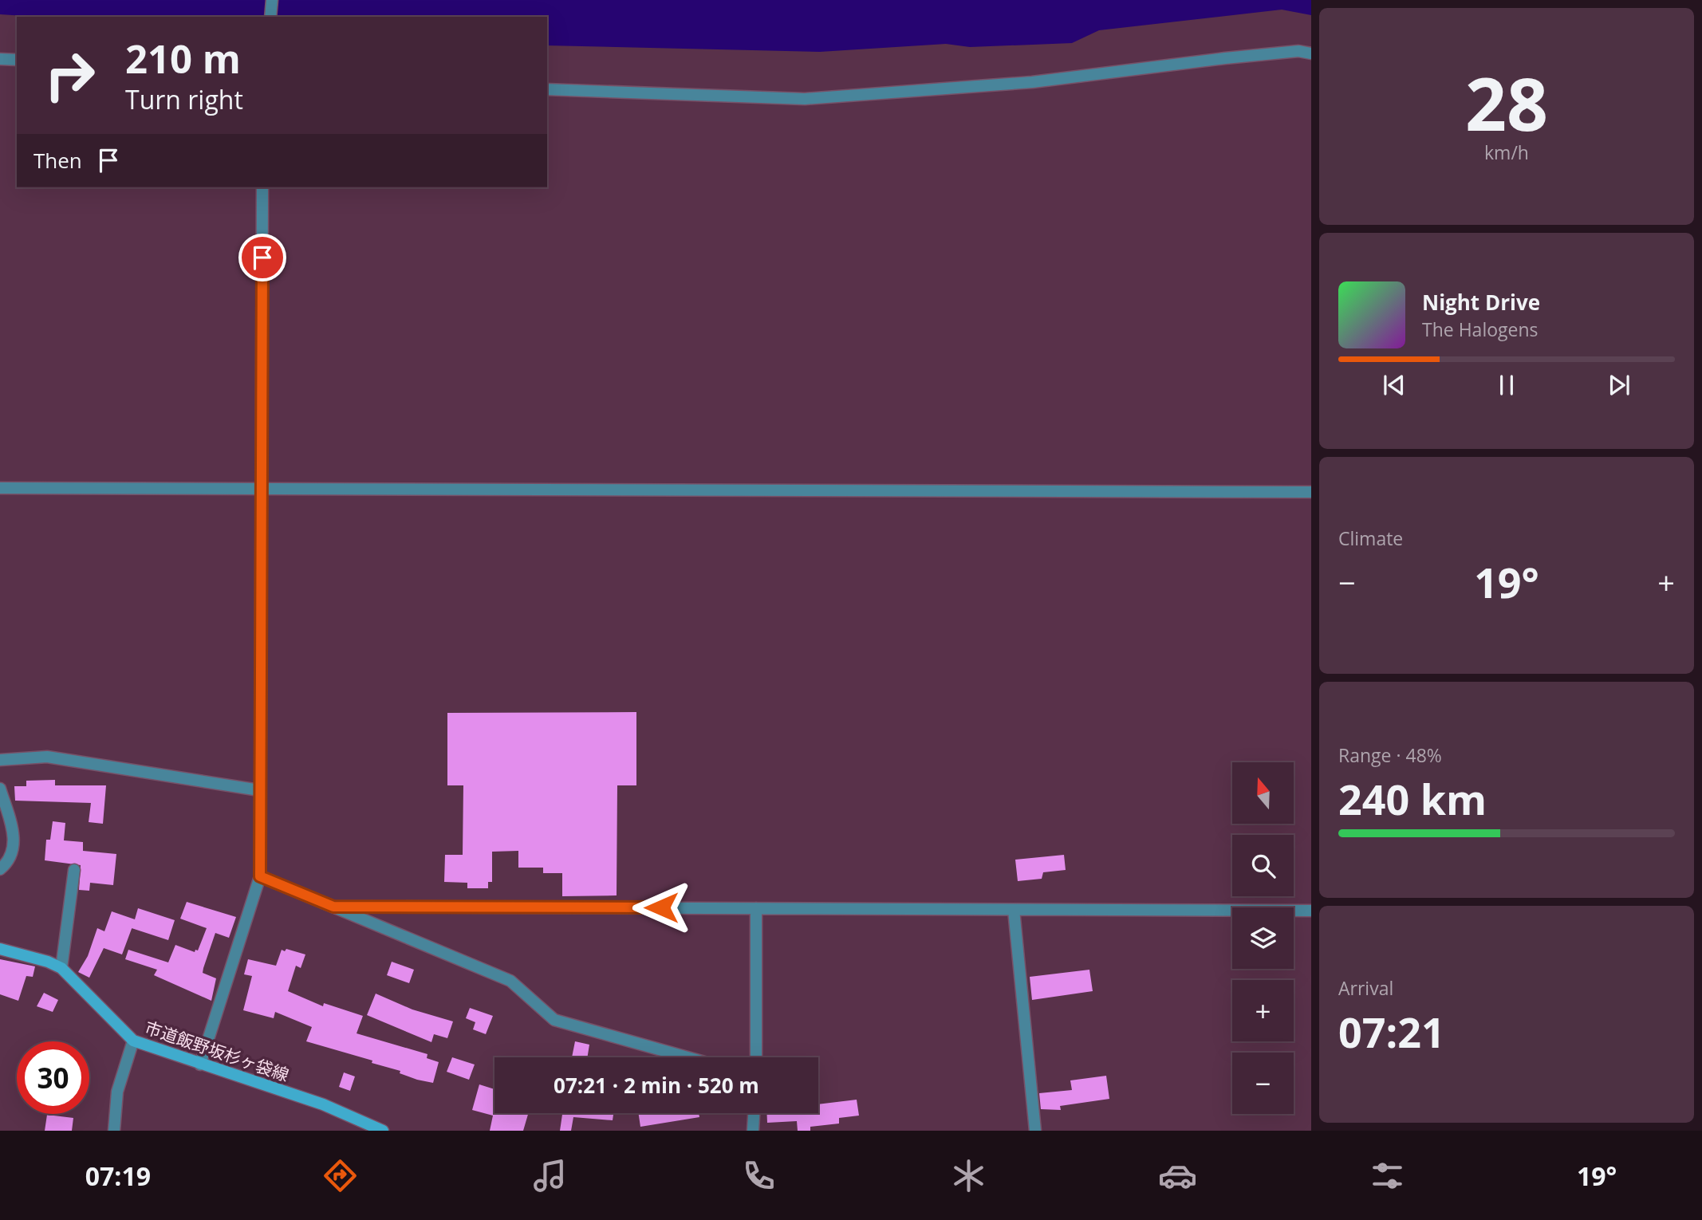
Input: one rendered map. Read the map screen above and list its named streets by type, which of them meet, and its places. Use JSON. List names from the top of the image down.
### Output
{
  "streets": {
    "street": ["市道飯野坂杉ヶ袋線"]
  },
  "north": "top",
  "page": {
    "tile": [
      ["28", "km/h"],
      "Climate",
      ["Range · 48%", "240 km"],
      ["Arrival", "07:21"]
    ],
    "turn": ["210 m", "Turn right"],
    "then": "Then",
    "song": ["Night Drive", "The Halogens"],
    "heat": ["−", "19°", "+"],
    "map_buttons": ["+", "−"],
    "limit": "30",
    "trip": "07:21 · 2 min · 520 m",
    "tabs": ["07:19", "19°"]
  }
}
